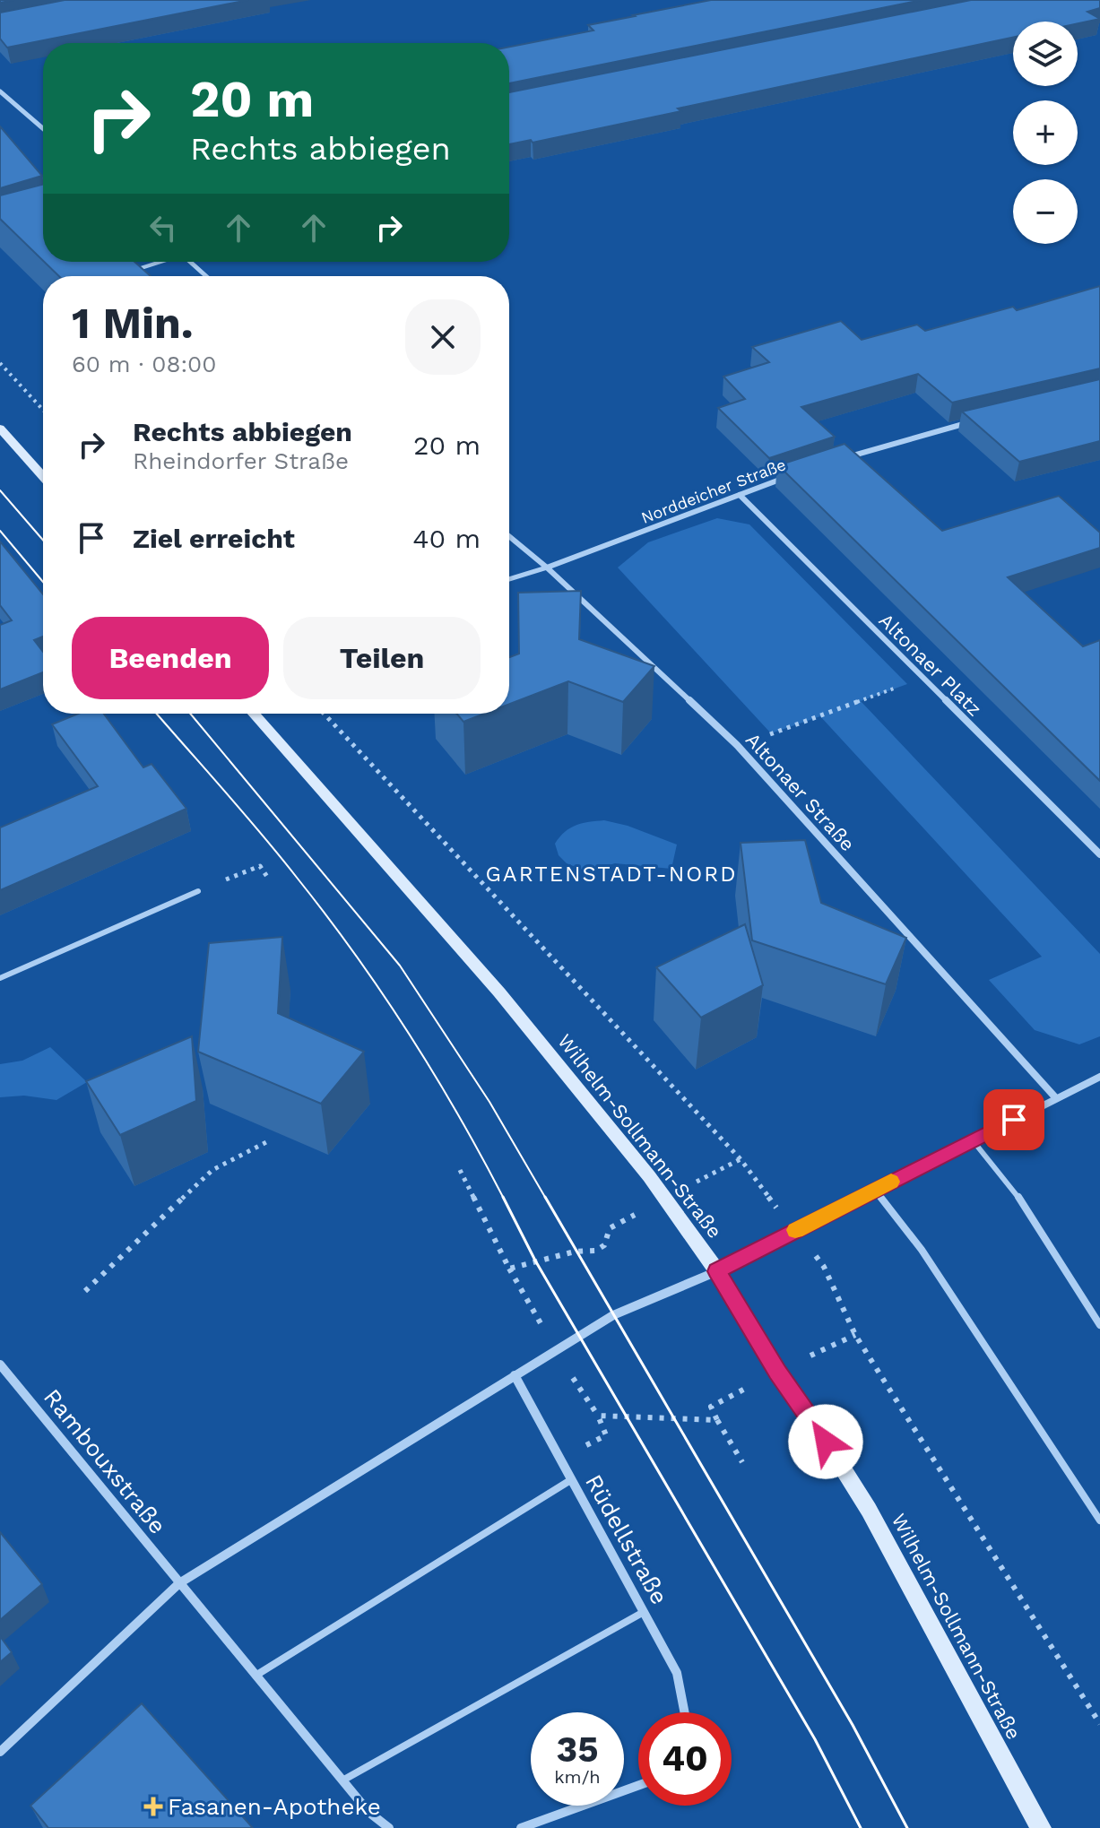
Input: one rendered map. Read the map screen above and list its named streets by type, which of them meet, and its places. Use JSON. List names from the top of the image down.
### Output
{
  "streets": {
    "street": [
      "Norddeicher Straße",
      "Altonaer Platz",
      "Altonaer Straße",
      "Wilhelm-Sollmann-Straße",
      "Rambouxstraße",
      "Rüdellstraße"
    ]
  },
  "crossings": [
    ["Norddeicher Straße", "Altonaer Platz"],
    ["Norddeicher Straße", "Altonaer Straße"]
  ],
  "districts": ["GARTENSTADT-NORD"],
  "places": {
    "health": ["Fasanen-Apotheke"]
  },
  "page": {
    "map_buttons": ["+", "−"],
    "turn": ["20 m", "Rechts abbiegen"],
    "heading": ["1 Min.", "60 m · 08:00"],
    "list": [
      {
        "name": "Rechts abbiegen",
        "note": "Rheindorfer Straße",
        "value": "20 m"
      },
      {
        "name": "Ziel erreicht",
        "value": "40 m"
      }
    ],
    "buttons": ["Beenden", "Teilen"],
    "speed": "35 km/h",
    "limit": "40"
  }
}
